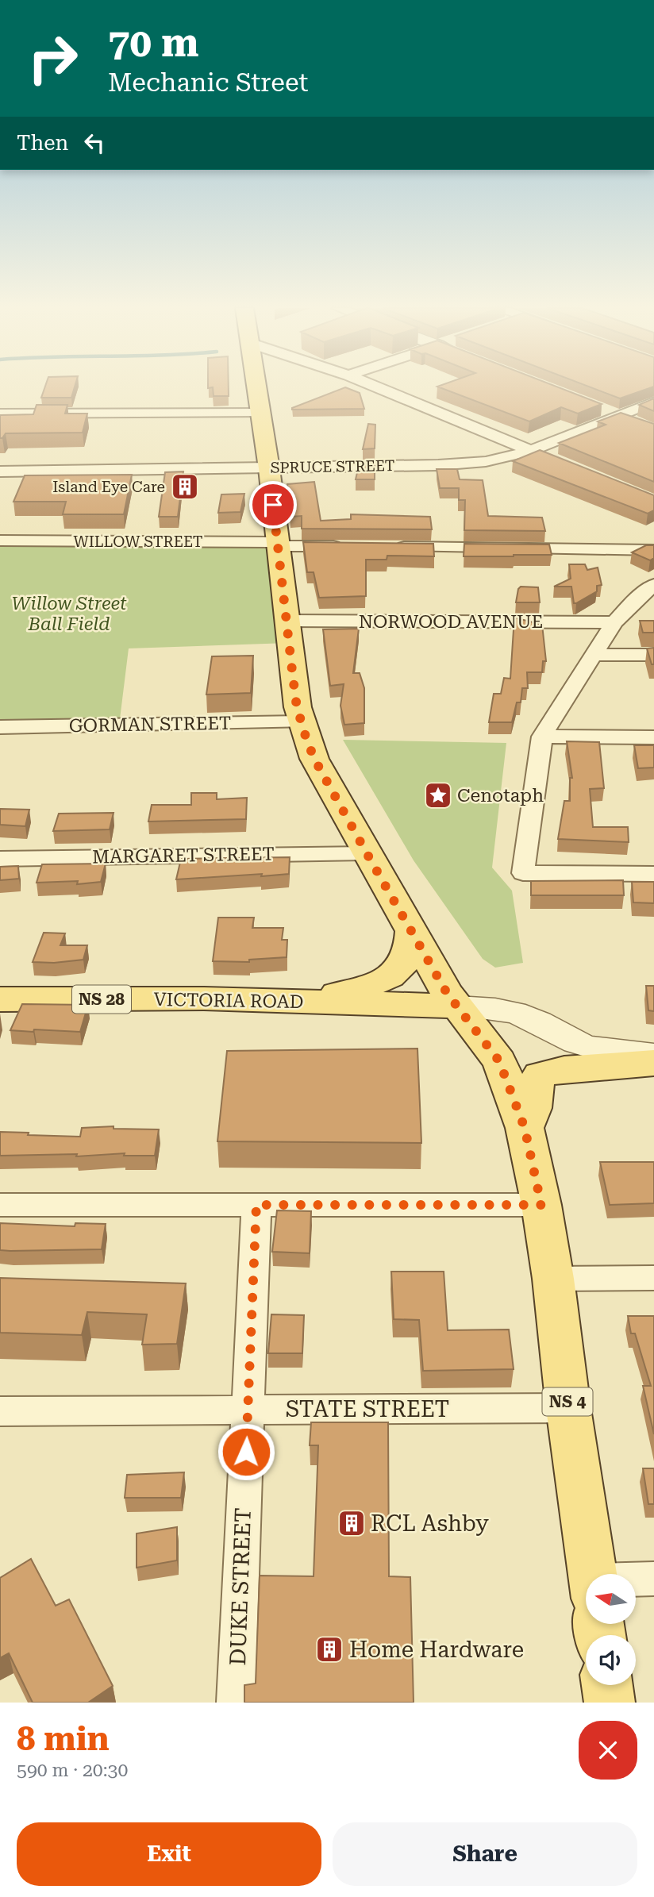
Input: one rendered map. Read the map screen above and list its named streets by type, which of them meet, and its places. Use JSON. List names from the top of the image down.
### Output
{
  "streets": {
    "main road": ["NS 28", "VICTORIA ROAD", "NS 4"],
    "street": [
      "SPRUCE STREET",
      "WILLOW STREET",
      "NORWOOD AVENUE",
      "GORMAN STREET",
      "MARGARET STREET",
      "STATE STREET",
      "DUKE STREET"
    ]
  },
  "crossings": [
    ["SPRUCE STREET", "NS 4"],
    ["WILLOW STREET", "NS 4"],
    ["NORWOOD AVENUE", "NS 4"],
    ["GORMAN STREET", "NS 4"],
    ["MARGARET STREET", "NS 4"],
    ["VICTORIA ROAD", "NS 4"],
    ["NS 4", "STATE STREET"],
    ["STATE STREET", "DUKE STREET"]
  ],
  "parks": ["Willow Street Ball Field"],
  "places": {
    "building": ["Island Eye Care", "RCL Ashby", "Home Hardware"],
    "place": ["Cenotaph"]
  },
  "north": "left",
  "page": {
    "turn": ["70 m", "Mechanic Street"],
    "then": "Then",
    "heading": ["8 min", "590 m · 20:30"],
    "buttons": ["Exit", "Share"]
  }
}
